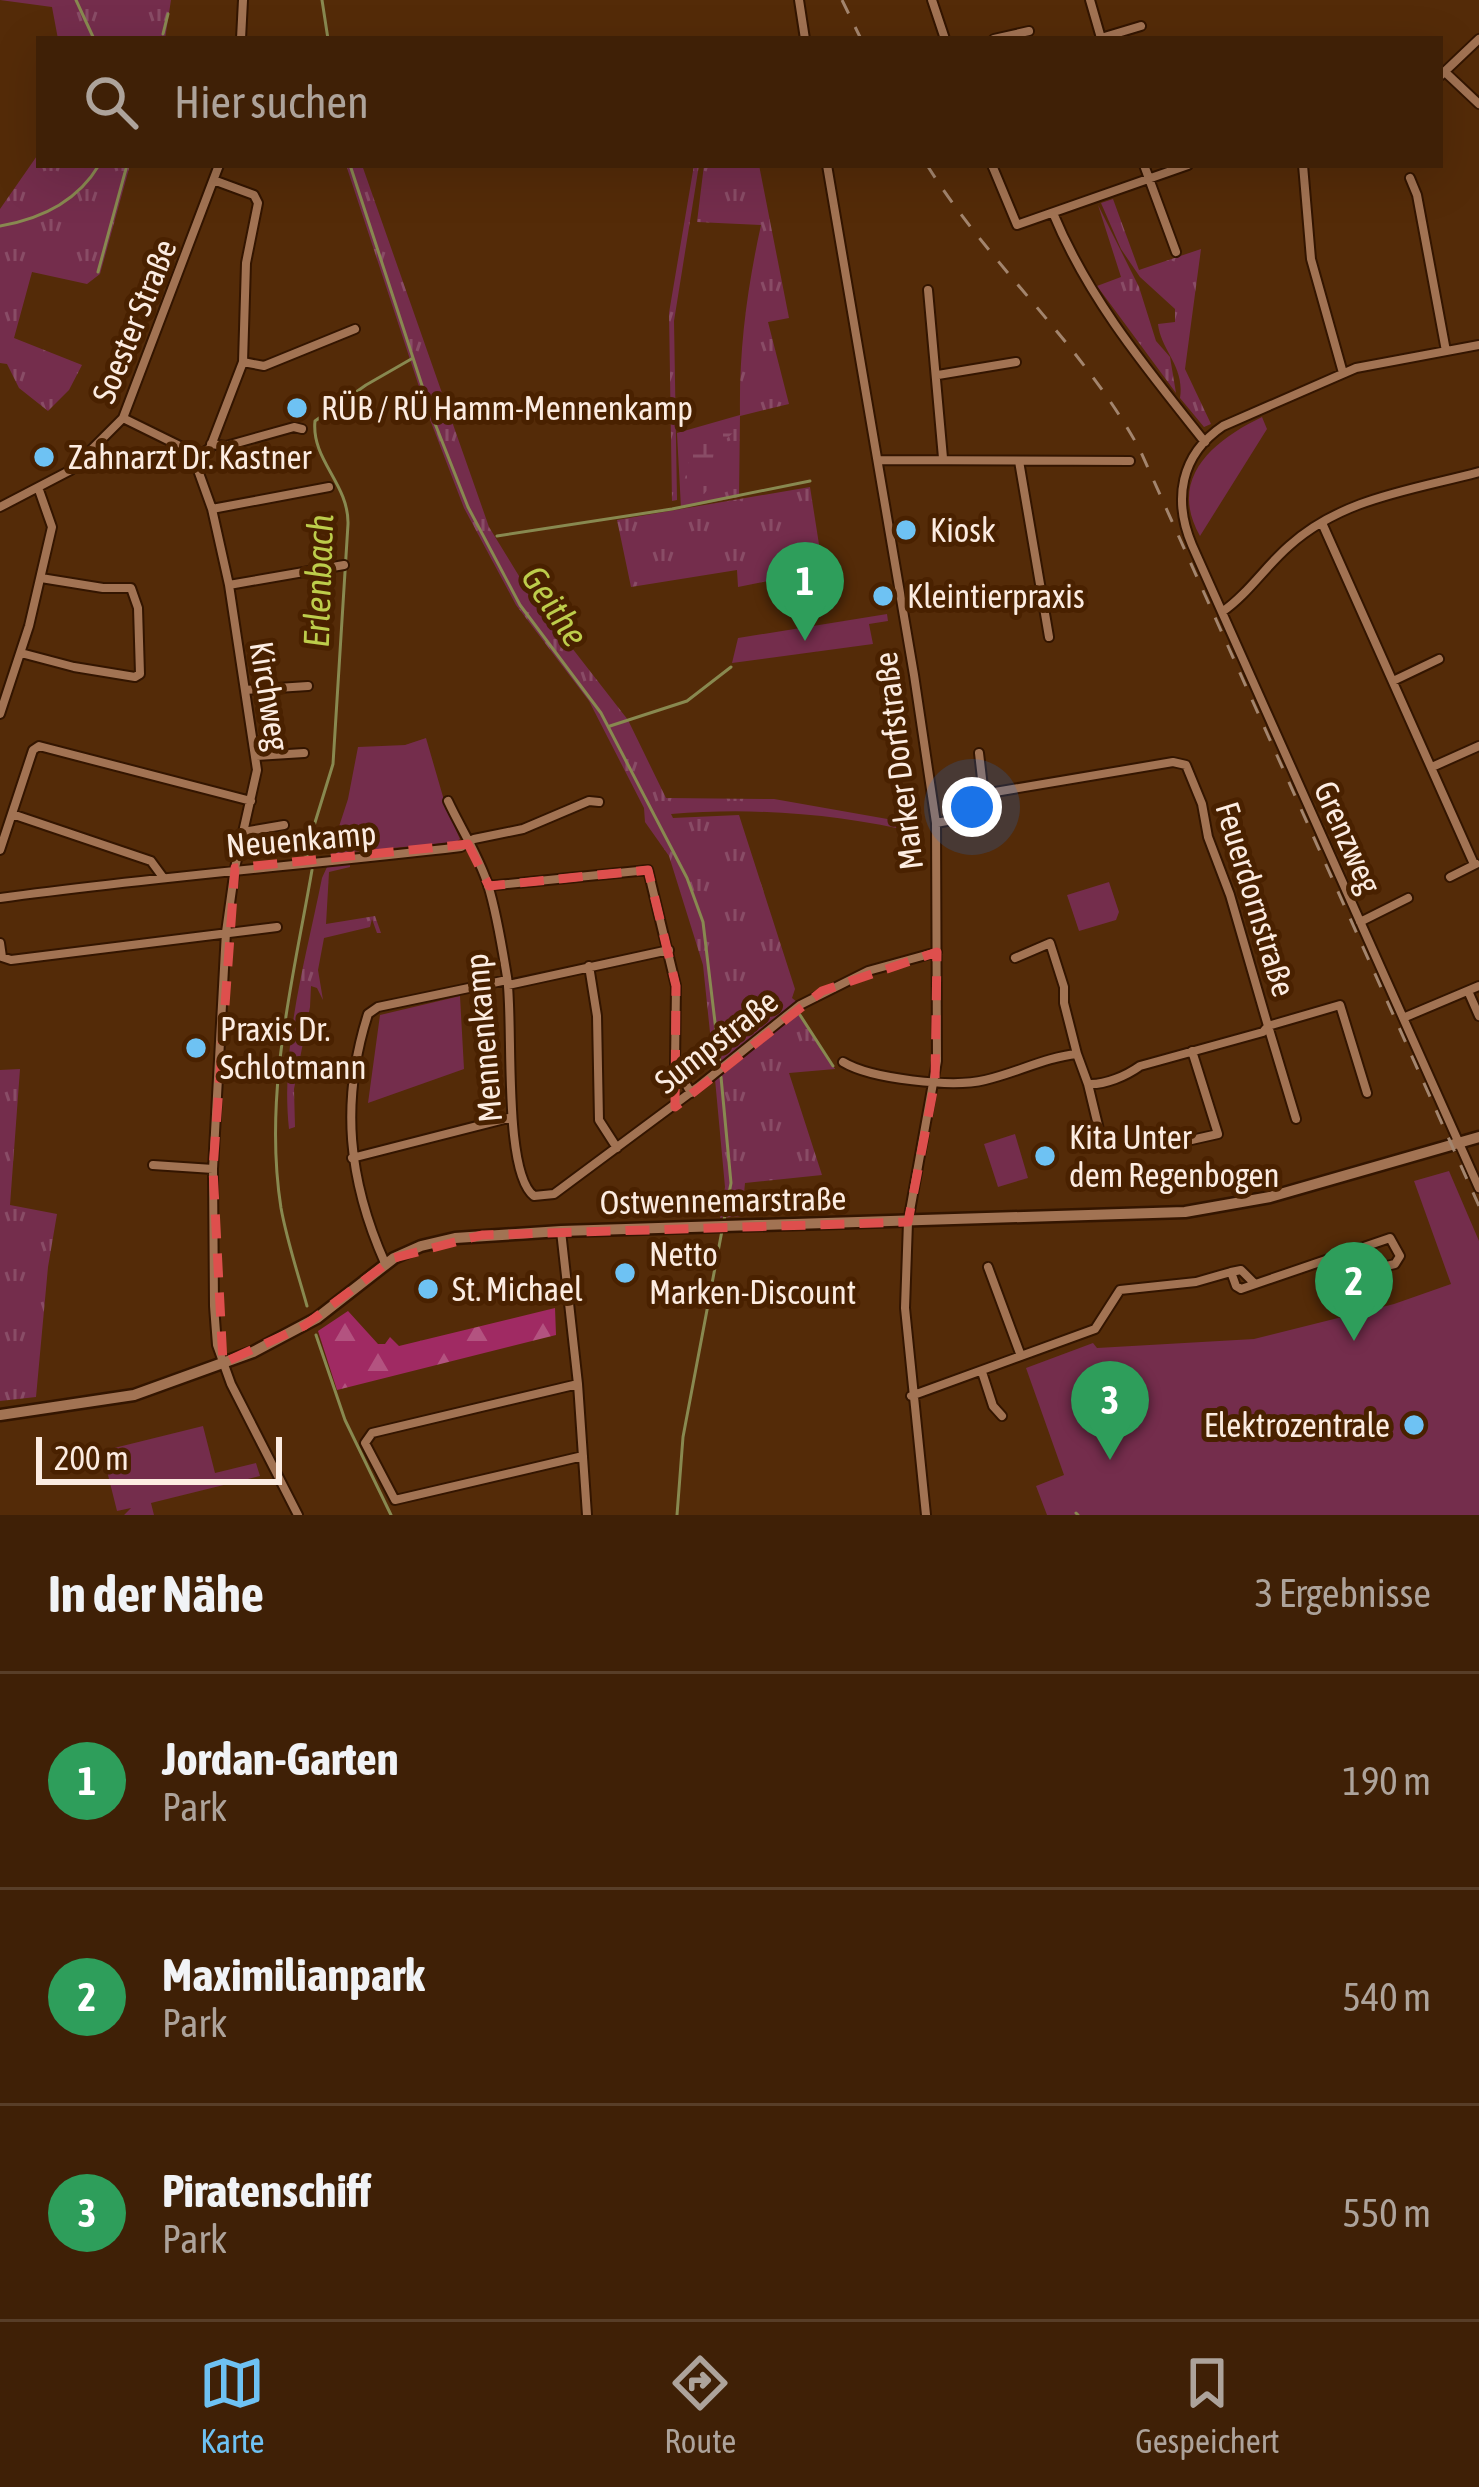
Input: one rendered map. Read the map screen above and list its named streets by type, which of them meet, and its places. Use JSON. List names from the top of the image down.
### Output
{
  "streets": {
    "street": [
      "Soester Straße",
      "Kirchweg",
      "Marker Dorfstraße",
      "Grenzweg",
      "Neuenkamp",
      "Feuerdornstraße",
      "Mennenkamp",
      "Sumpstraße",
      "Ostwennemarstraße"
    ]
  },
  "crossings": [
    ["Kirchweg", "Neuenkamp"],
    ["Kirchweg", "Ostwennemarstraße"],
    ["Marker Dorfstraße", "Feuerdornstraße"],
    ["Marker Dorfstraße", "Sumpstraße"],
    ["Marker Dorfstraße", "Ostwennemarstraße"],
    ["Grenzweg", "Ostwennemarstraße"],
    ["Neuenkamp", "Mennenkamp"],
    ["Mennenkamp", "Sumpstraße"]
  ],
  "water": ["Erlenbach", "Geithe"],
  "places": [
    "RÜB / RÜ Hamm-Mennenkamp",
    "Zahnarzt Dr. Kastner",
    "Kiosk",
    "Kleintierpraxis",
    "Praxis Dr. Schlotmann",
    "Kita Unter dem Regenbogen",
    "Netto Marken-Discount",
    "St. Michael",
    "Elektrozentrale"
  ],
  "scale_bar": "200 m",
  "page": {
    "search": "Hier suchen",
    "pins": ["1", "2", "3"],
    "scale": "200 m",
    "heading": ["In der Nähe", "3 Ergebnisse"],
    "list": [
      {
        "mark": "1",
        "name": "Jordan-Garten",
        "note": "Park",
        "value": "190 m"
      },
      {
        "mark": "2",
        "name": "Maximilianpark",
        "note": "Park",
        "value": "540 m"
      },
      {
        "mark": "3",
        "name": "Piratenschiff",
        "note": "Park",
        "value": "550 m"
      }
    ],
    "nav": ["Karte", "Route", "Gespeichert"]
  }
}
